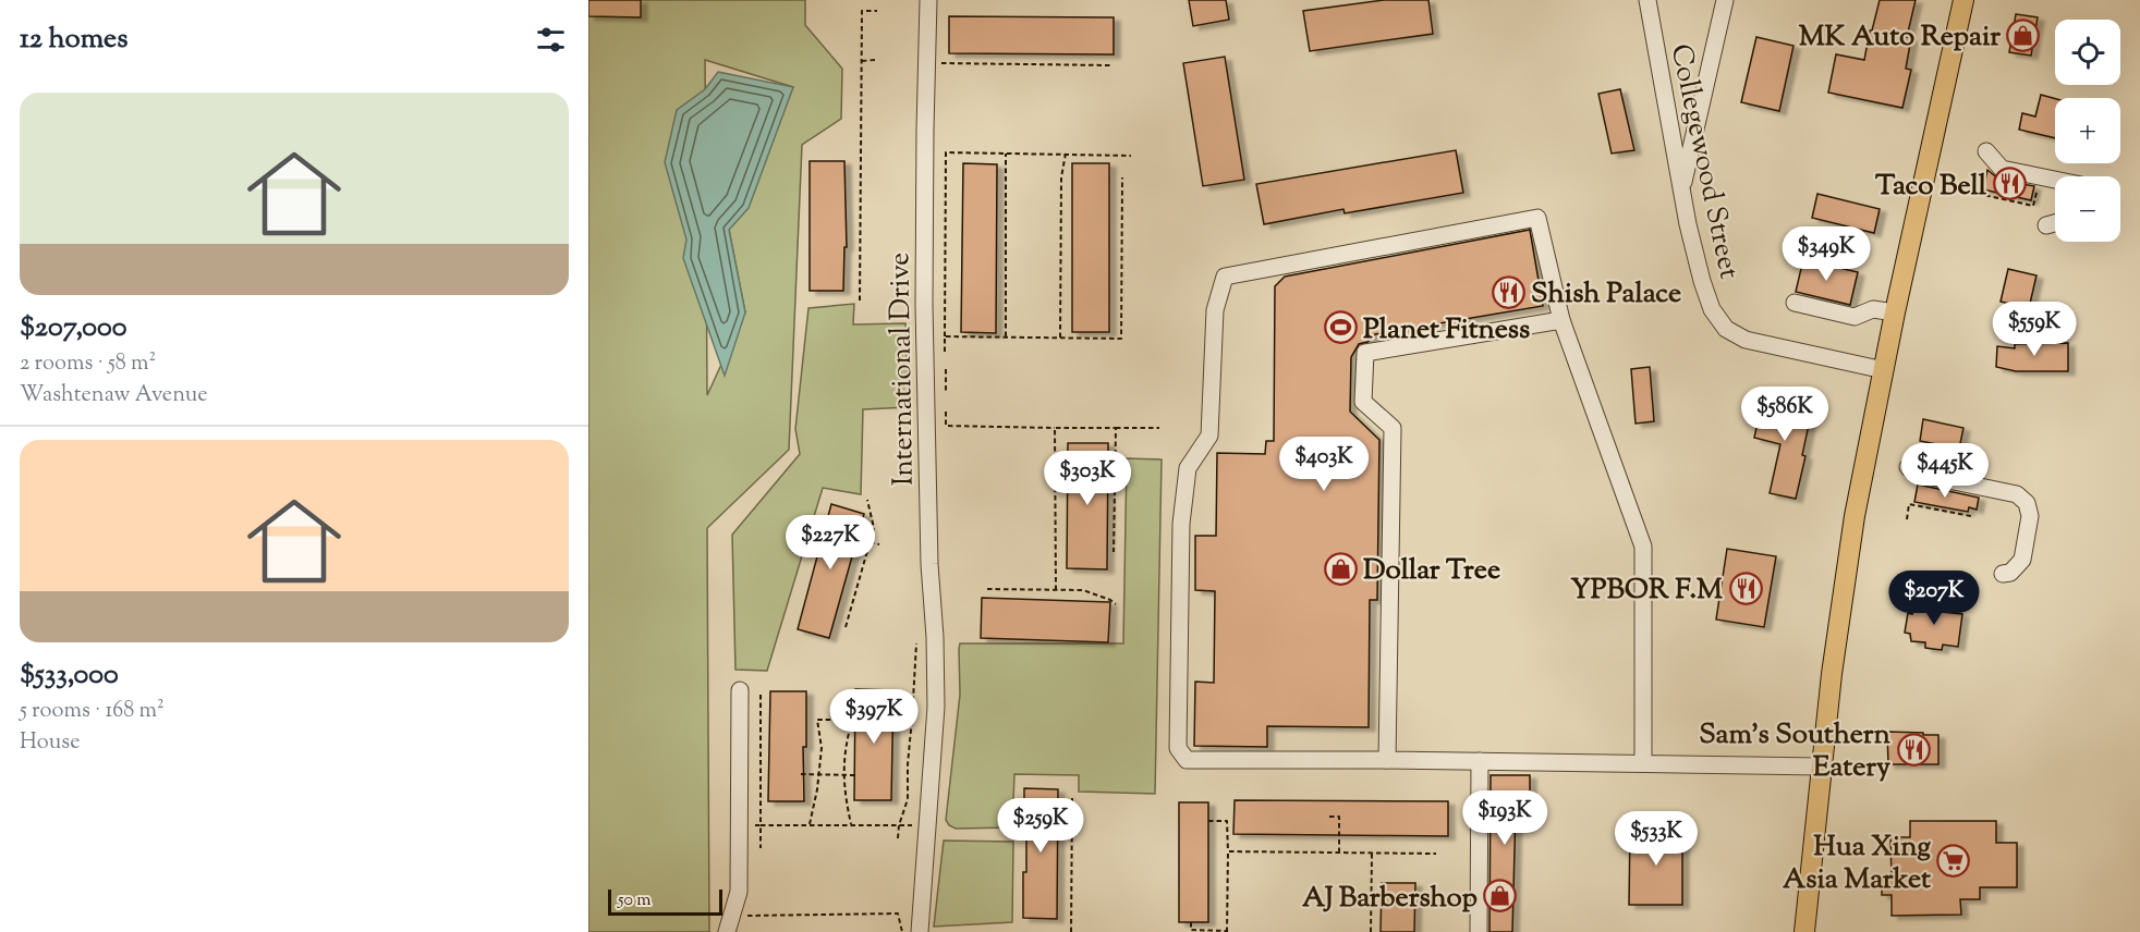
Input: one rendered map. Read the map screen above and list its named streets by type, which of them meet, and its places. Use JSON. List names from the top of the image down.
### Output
{
  "streets": {
    "street": ["Collegewood Street", "International Drive"]
  },
  "places": {
    "shop": ["MK Auto Repair", "Dollar Tree", "AJ Barbershop"],
    "restaurant": [
      "Taco Bell",
      "Shish Palace",
      "YPBOR F.M",
      "Sam's Southern Eatery"
    ],
    "sports": ["Planet Fitness"],
    "supermarket": ["Hua Xing Asia Market"]
  },
  "scale_bar": "50 m",
  "page": {
    "heading": "12 homes",
    "map_buttons": ["+", "−"],
    "list": [
      {
        "name": "$207,000",
        "note": "2 rooms · 58 m² · Washtenaw Avenue"
      },
      {
        "name": "$533,000",
        "note": "5 rooms · 168 m² · House"
      }
    ],
    "price": [
      "$349K",
      "$559K",
      "$586K",
      "$403K",
      "$445K",
      "$303K",
      "$227K",
      "$207K",
      "$397K",
      "$193K",
      "$259K",
      "$533K"
    ],
    "scale": "50 m"
  }
}
